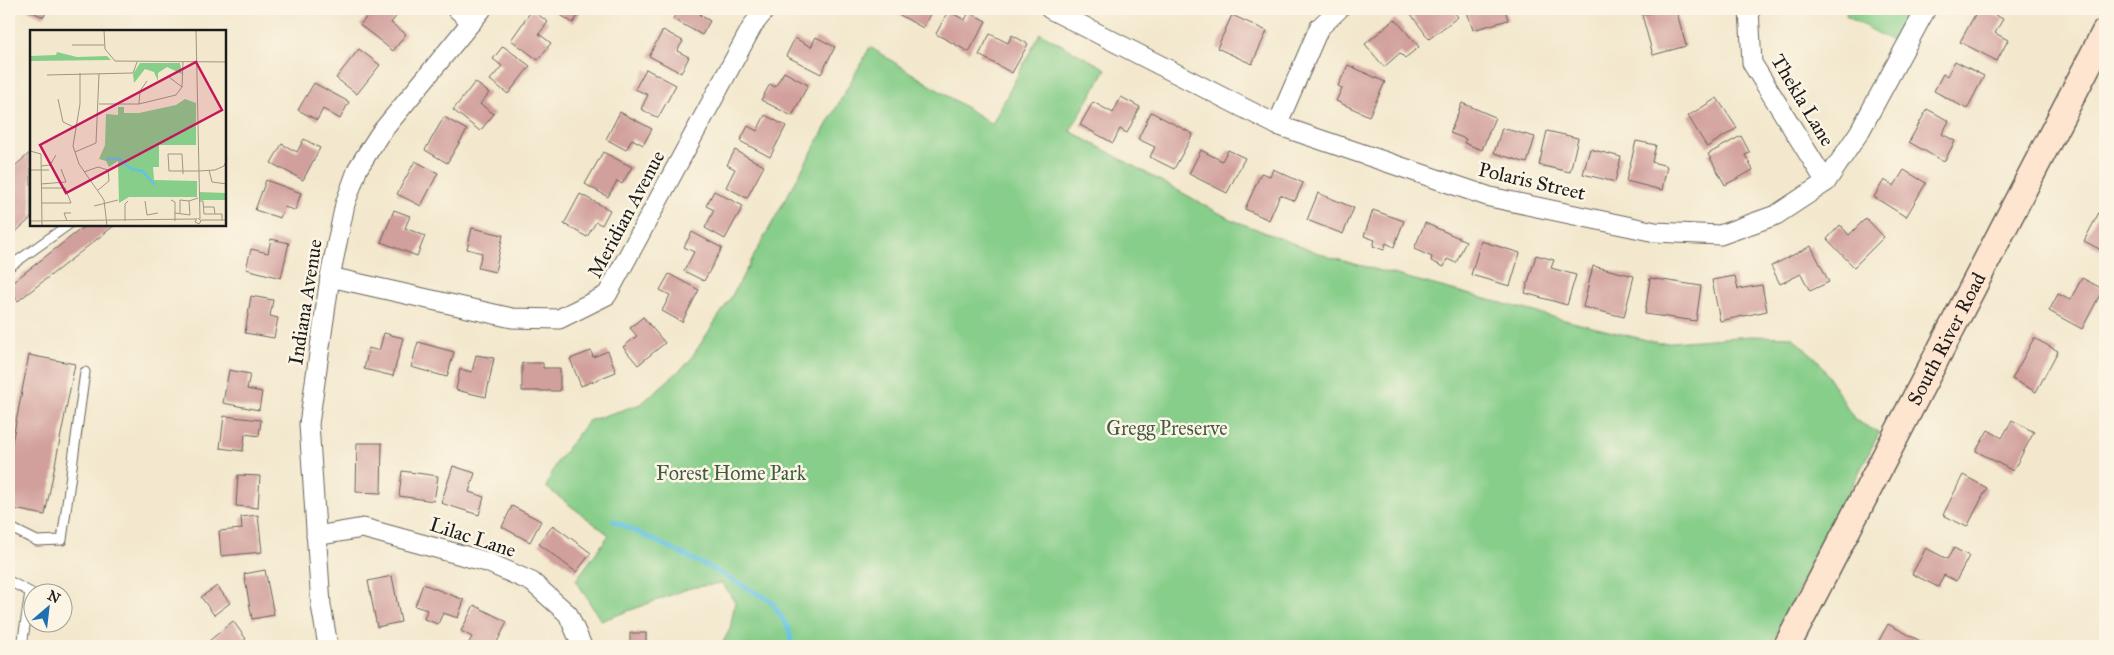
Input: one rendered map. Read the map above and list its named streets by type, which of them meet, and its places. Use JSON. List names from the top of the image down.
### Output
{
  "streets": {
    "street": [
      "Thekla Lane",
      "Polaris Street",
      "Meridian Avenue",
      "Indiana Avenue",
      "South River Road",
      "Lilac Lane"
    ]
  },
  "crossings": [
    ["Thekla Lane", "Polaris Street"],
    ["Meridian Avenue", "Indiana Avenue"],
    ["Indiana Avenue", "Lilac Lane"]
  ],
  "parks": ["Gregg Preserve", "Forest Home Park"],
  "north": "top right"
}
